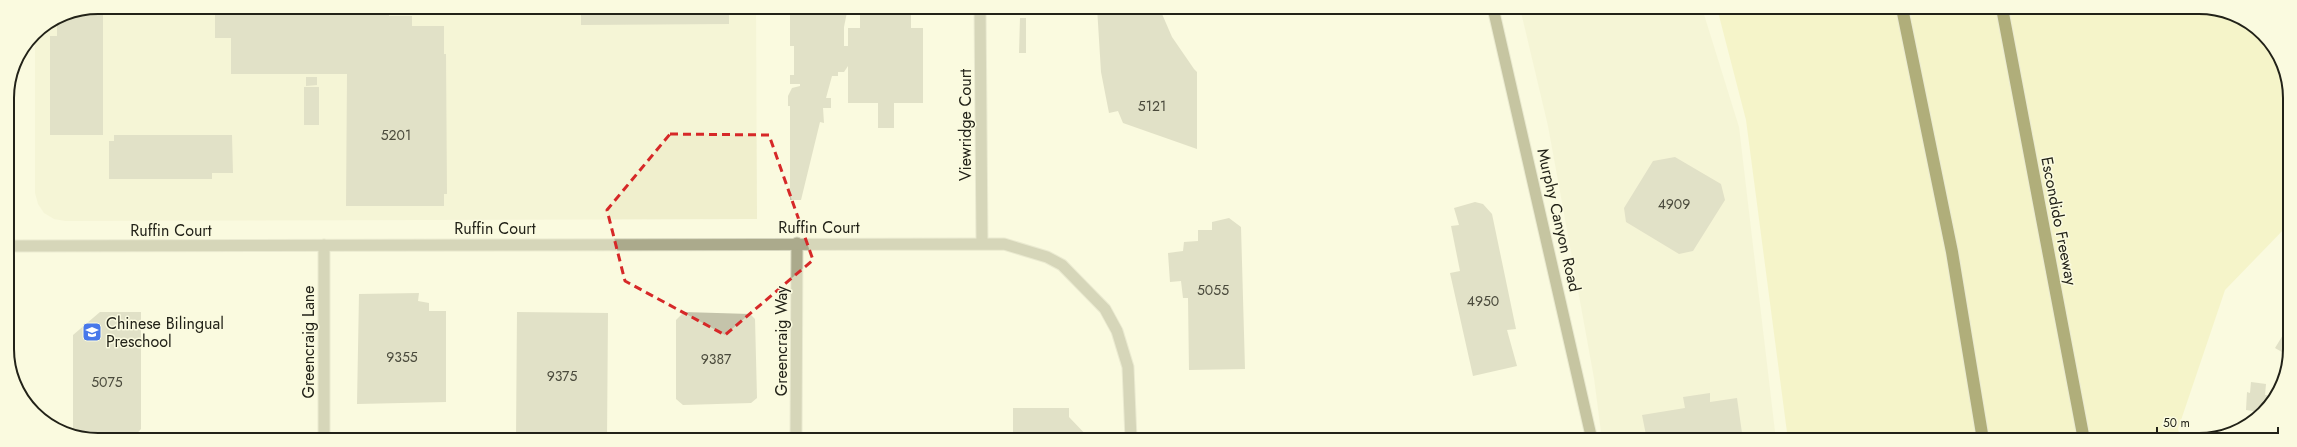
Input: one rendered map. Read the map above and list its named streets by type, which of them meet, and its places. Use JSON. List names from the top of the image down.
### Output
{
  "streets": {
    "highway": ["Escondido Freeway"],
    "main road": ["Murphy Canyon Road"],
    "street": [
      "Viewridge Court",
      "Ruffin Court",
      "Greencraig Way",
      "Greencraig Lane"
    ]
  },
  "crossings": [
    ["Viewridge Court", "Ruffin Court"],
    ["Ruffin Court", "Greencraig Way"],
    ["Ruffin Court", "Greencraig Lane"]
  ],
  "places": {
    "school or university": ["Chinese Bilingual Preschool"]
  },
  "house_numbers": [
    "5121",
    "5201",
    "4909",
    "5055",
    "4950",
    "9355",
    "9387",
    "9375",
    "5075"
  ],
  "scale_bar": "50 m"
}
